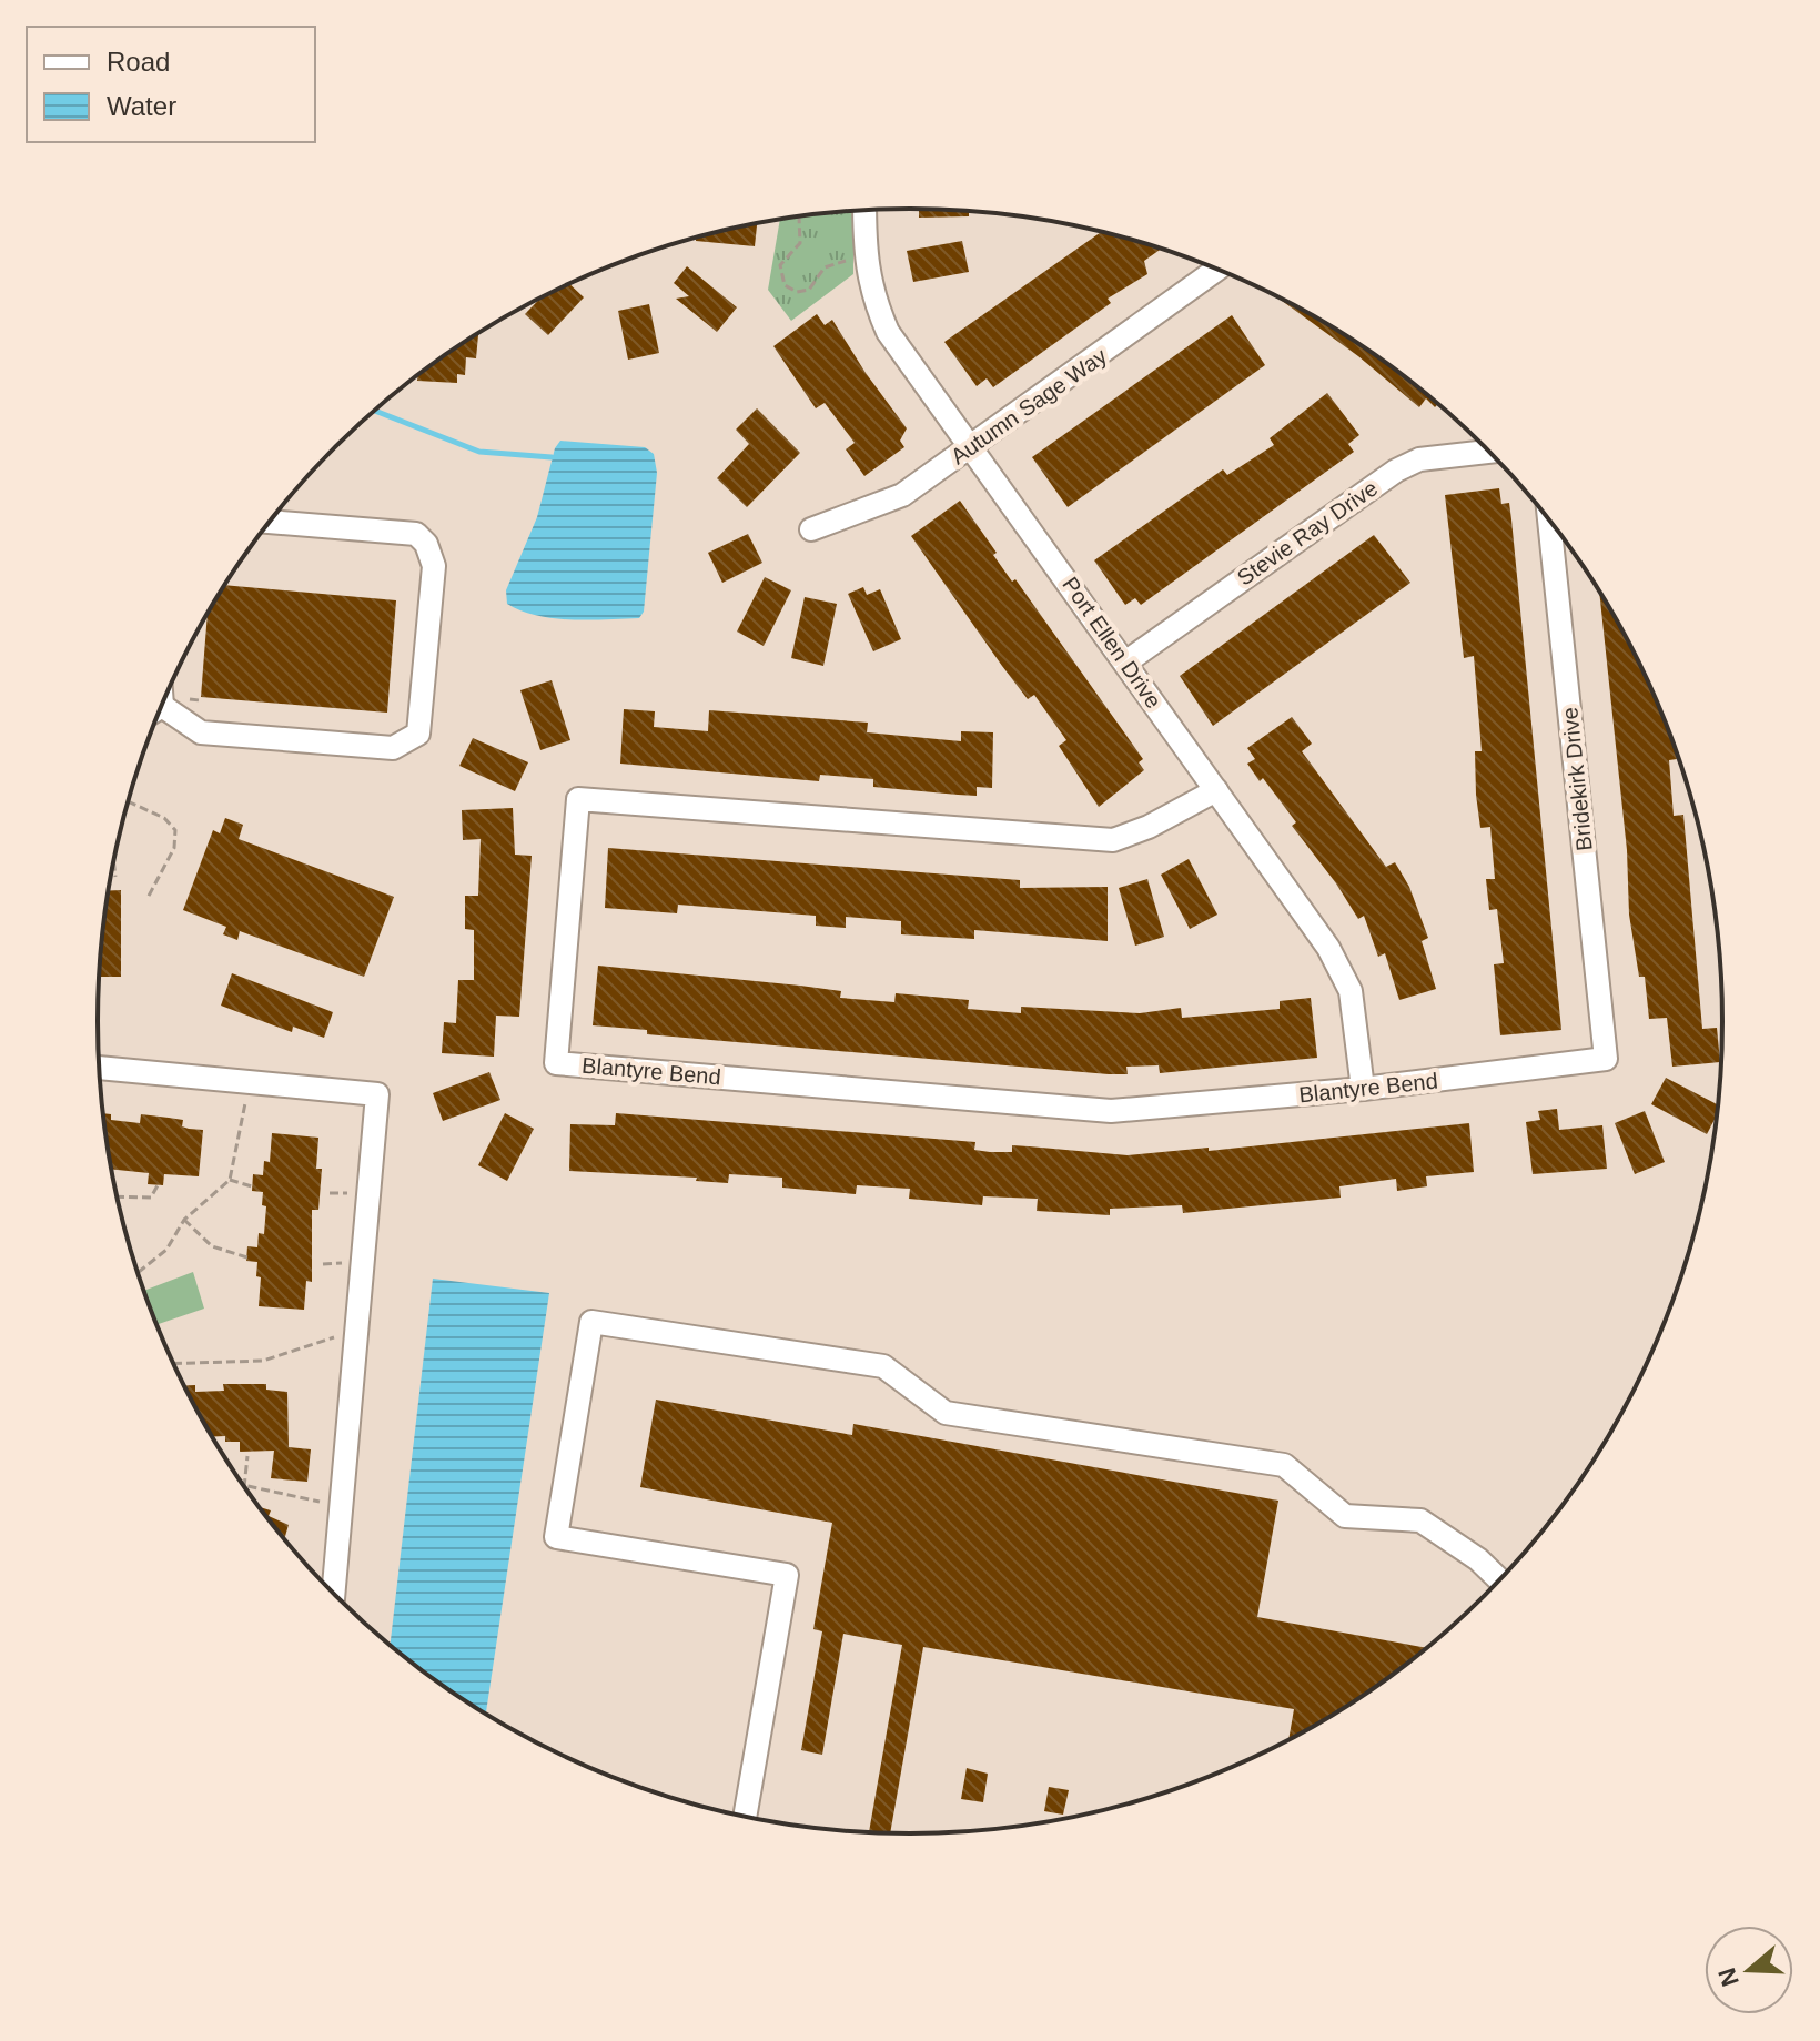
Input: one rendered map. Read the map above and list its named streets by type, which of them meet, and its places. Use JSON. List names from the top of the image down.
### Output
{
  "streets": {
    "street": [
      "Autumn Sage Way",
      "Stevie Ray Drive",
      "Port Ellen Drive",
      "Bridekirk Drive",
      "Blantyre Bend"
    ]
  },
  "crossings": [
    ["Autumn Sage Way", "Port Ellen Drive"],
    ["Stevie Ray Drive", "Port Ellen Drive"],
    ["Port Ellen Drive", "Blantyre Bend"],
    ["Bridekirk Drive", "Blantyre Bend"]
  ],
  "legend": ["Road", "Water"],
  "north": "left"
}
